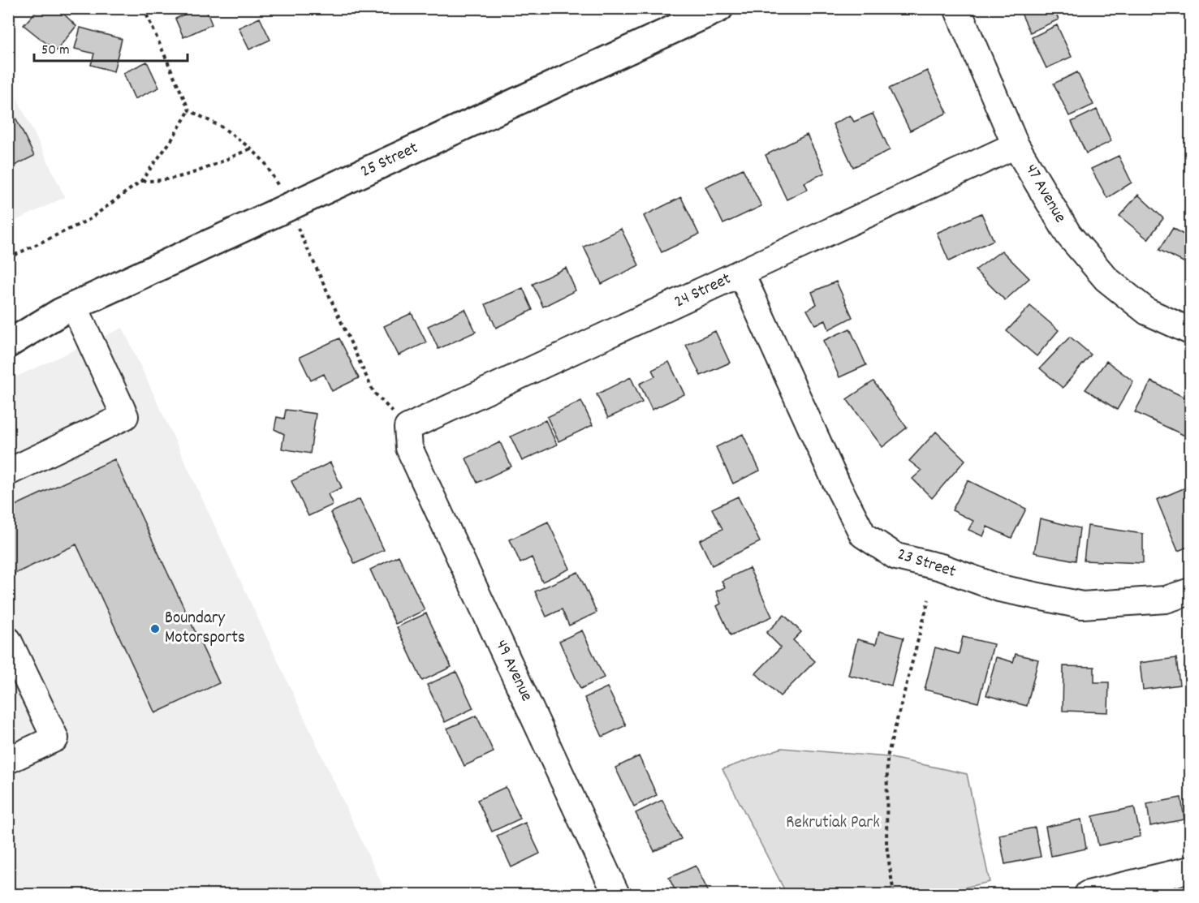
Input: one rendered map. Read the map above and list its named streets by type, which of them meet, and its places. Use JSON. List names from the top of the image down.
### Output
{
  "streets": {
    "main road": ["25 Street"],
    "street": [
      "47 Avenue",
      "24 Street",
      "23 Street",
      "49 Avenue"
    ]
  },
  "crossings": [
    ["47 Avenue", "24 Street"],
    ["24 Street", "23 Street"],
    ["24 Street", "49 Avenue"]
  ],
  "parks": ["Rekrutiak Park"],
  "places": ["Boundary Motorsports"],
  "scale_bar": "50 m"
}
